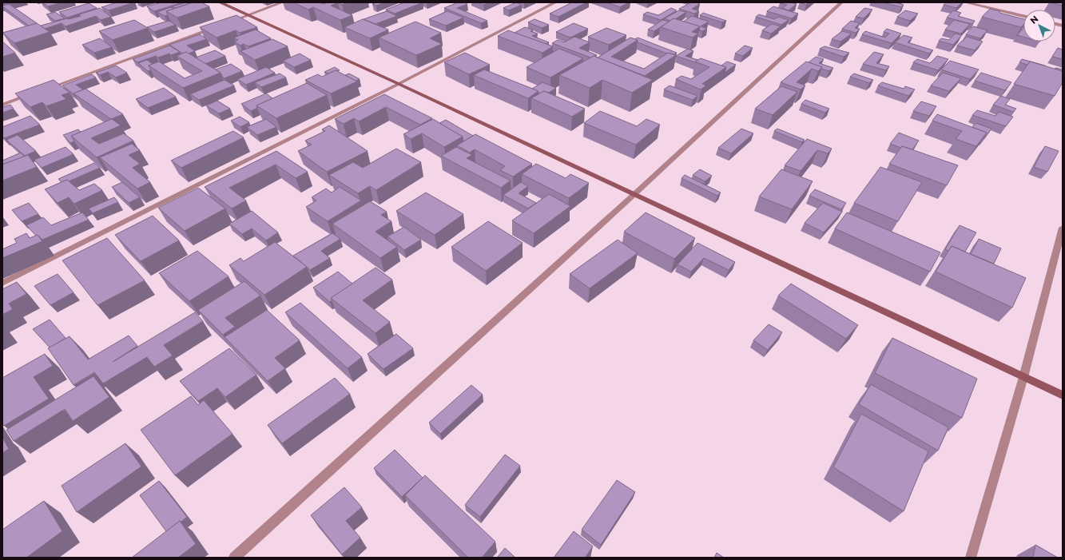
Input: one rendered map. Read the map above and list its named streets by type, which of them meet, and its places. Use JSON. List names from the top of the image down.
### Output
{
  "north": "top left"
}
